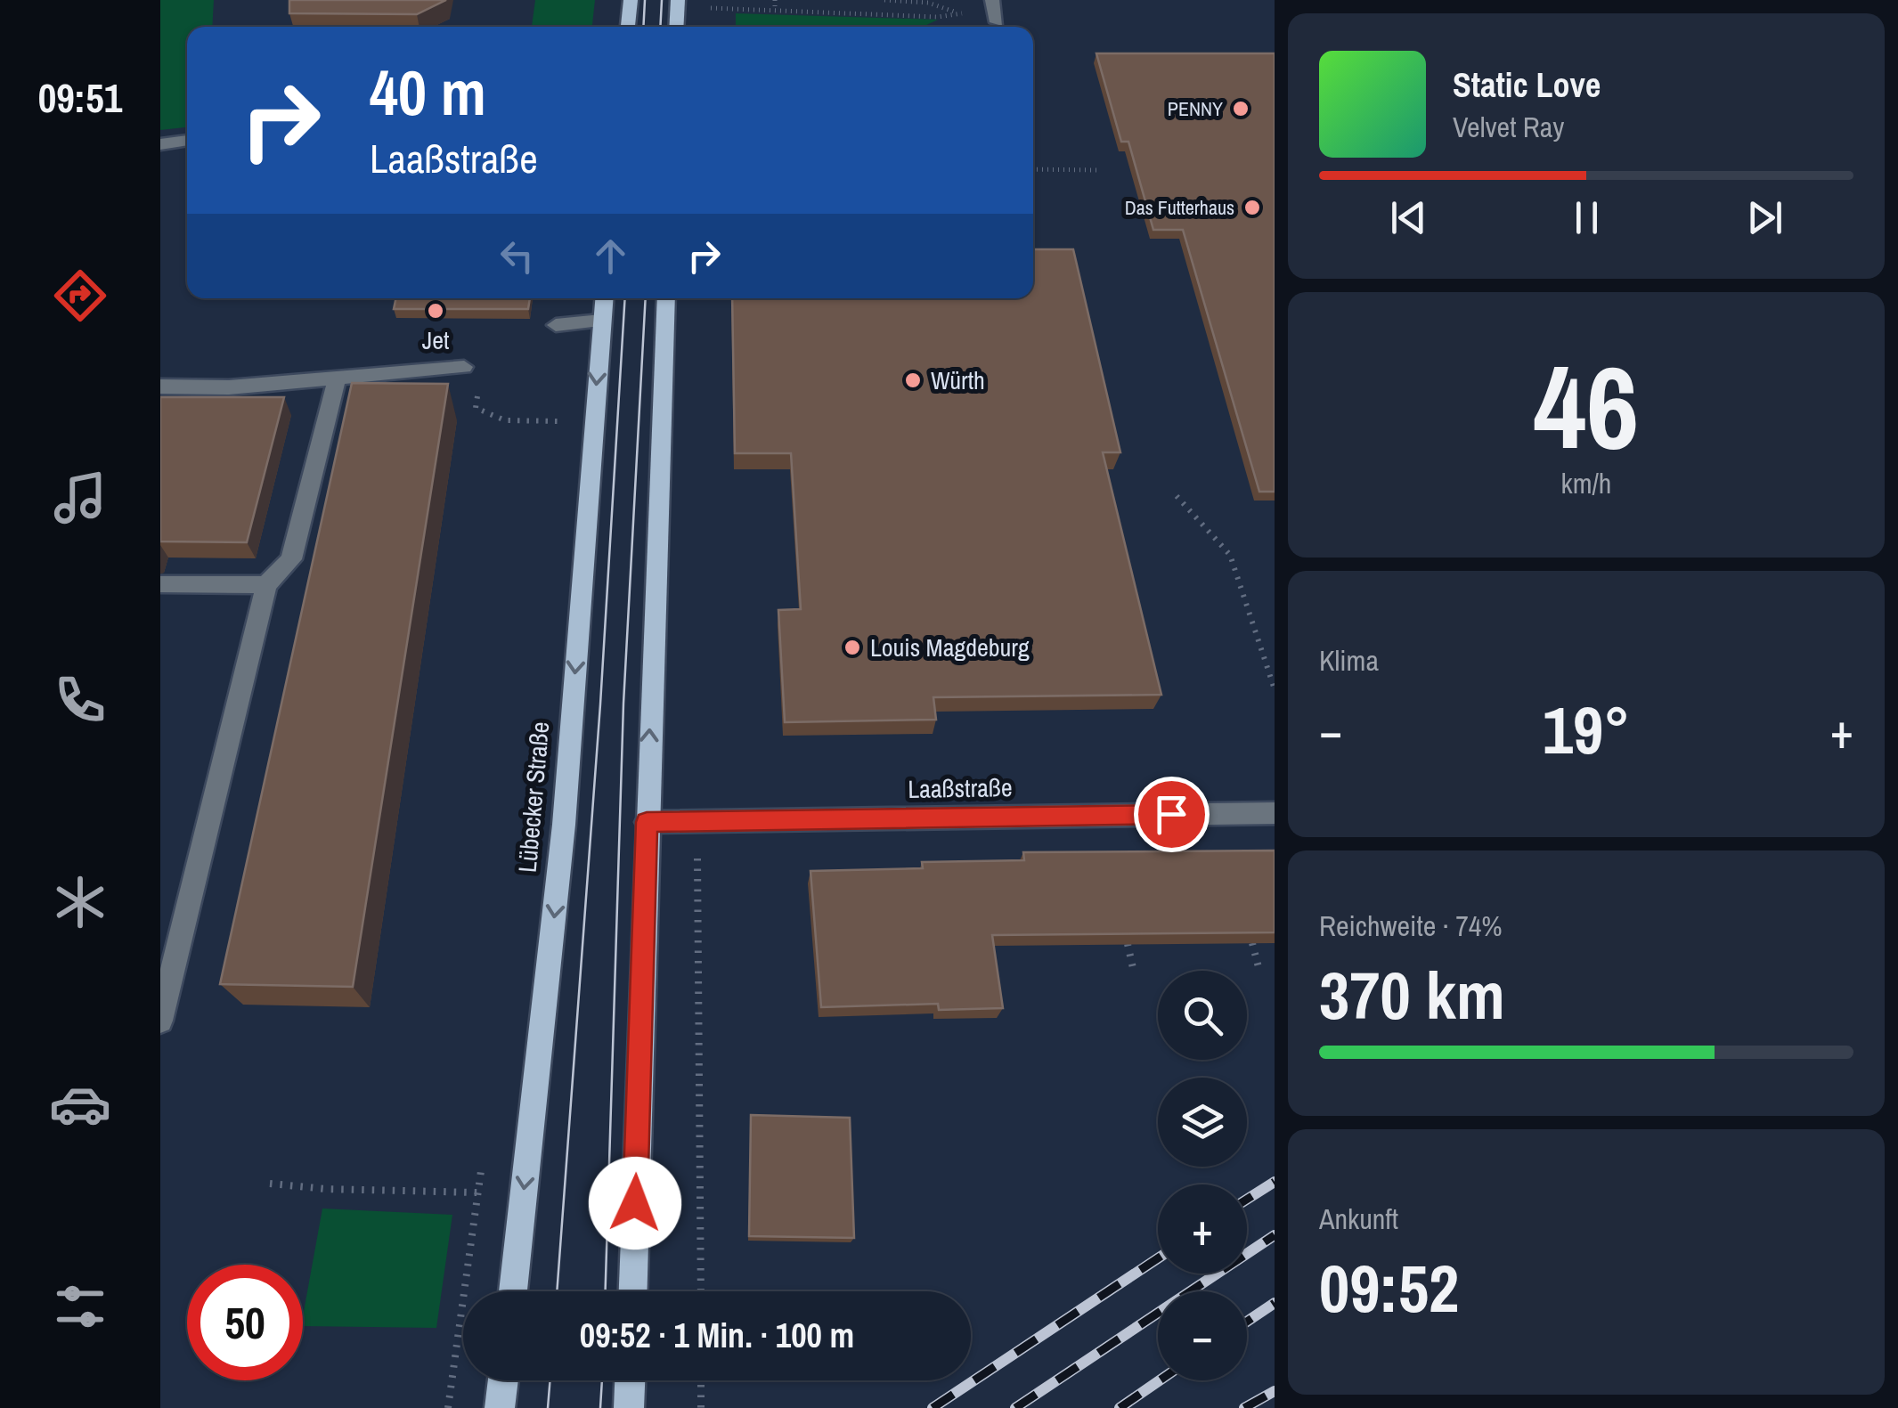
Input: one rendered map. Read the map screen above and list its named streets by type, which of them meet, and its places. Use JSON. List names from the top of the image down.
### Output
{
  "streets": {
    "main road": ["Lübecker Straße"],
    "street": ["Laaßstraße"]
  },
  "places": [
    "PENNY",
    "Das Futterhaus",
    "Jet",
    "Würth",
    "Louis Magdeburg"
  ],
  "page": {
    "tabs": "09:51",
    "turn": ["40 m", "Laaßstraße"],
    "song": ["Static Love", "Velvet Ray"],
    "tile": [
      ["46", "km/h"],
      "Klima",
      ["Reichweite · 74%", "370 km"],
      ["Ankunft", "09:52"]
    ],
    "heat": ["−", "19°", "+"],
    "map_buttons": ["+", "−"],
    "limit": "50",
    "trip": "09:52 · 1 Min. · 100 m"
  }
}
